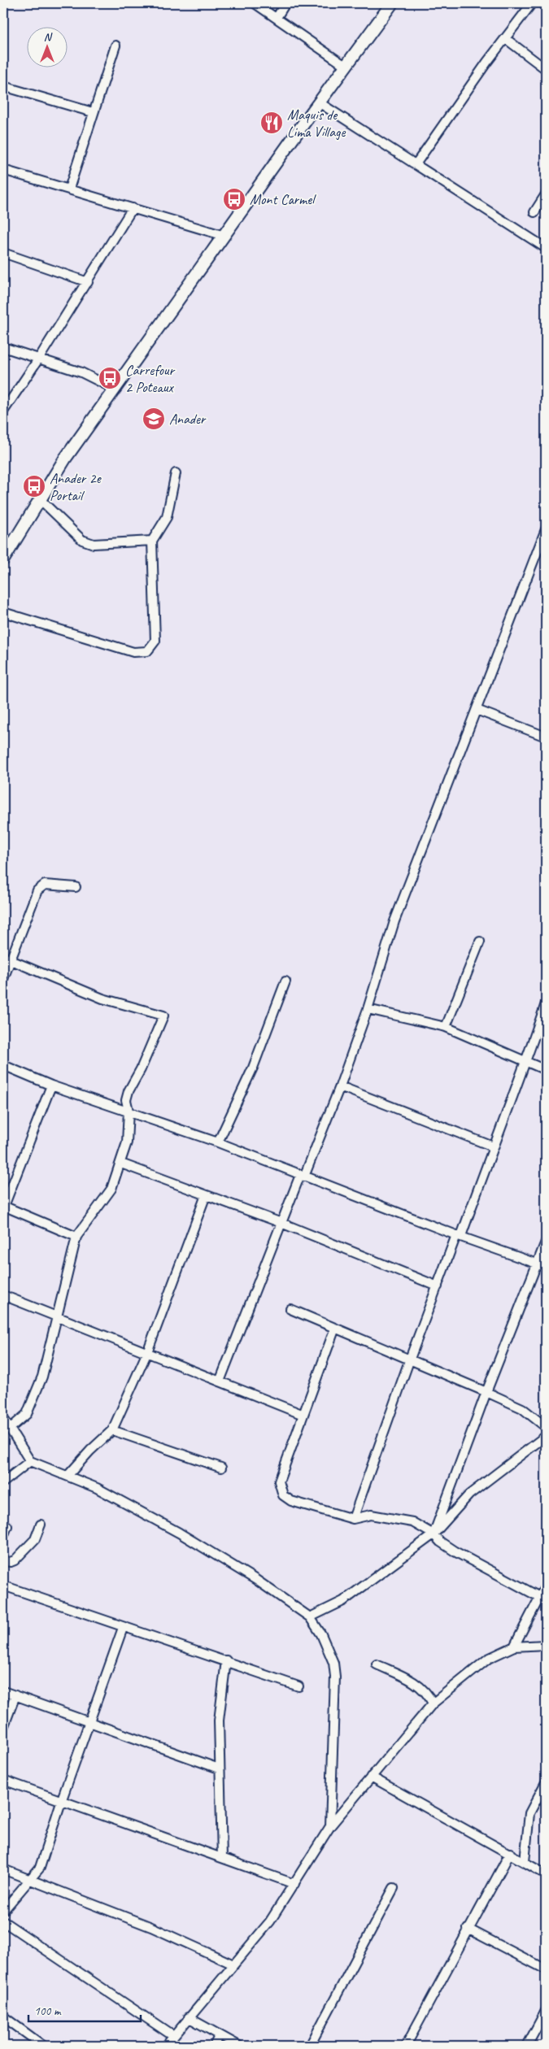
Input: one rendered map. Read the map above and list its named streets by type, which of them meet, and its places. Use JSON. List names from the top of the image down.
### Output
{
  "places": {
    "restaurant": ["Maquis de Lima Village"],
    "bus stop": ["Mont Carmel", "Carrefour 2 Poteaux", "Anader 2e Portail"],
    "school or university": ["Anader"]
  },
  "scale_bar": "100 m",
  "north": "top"
}
